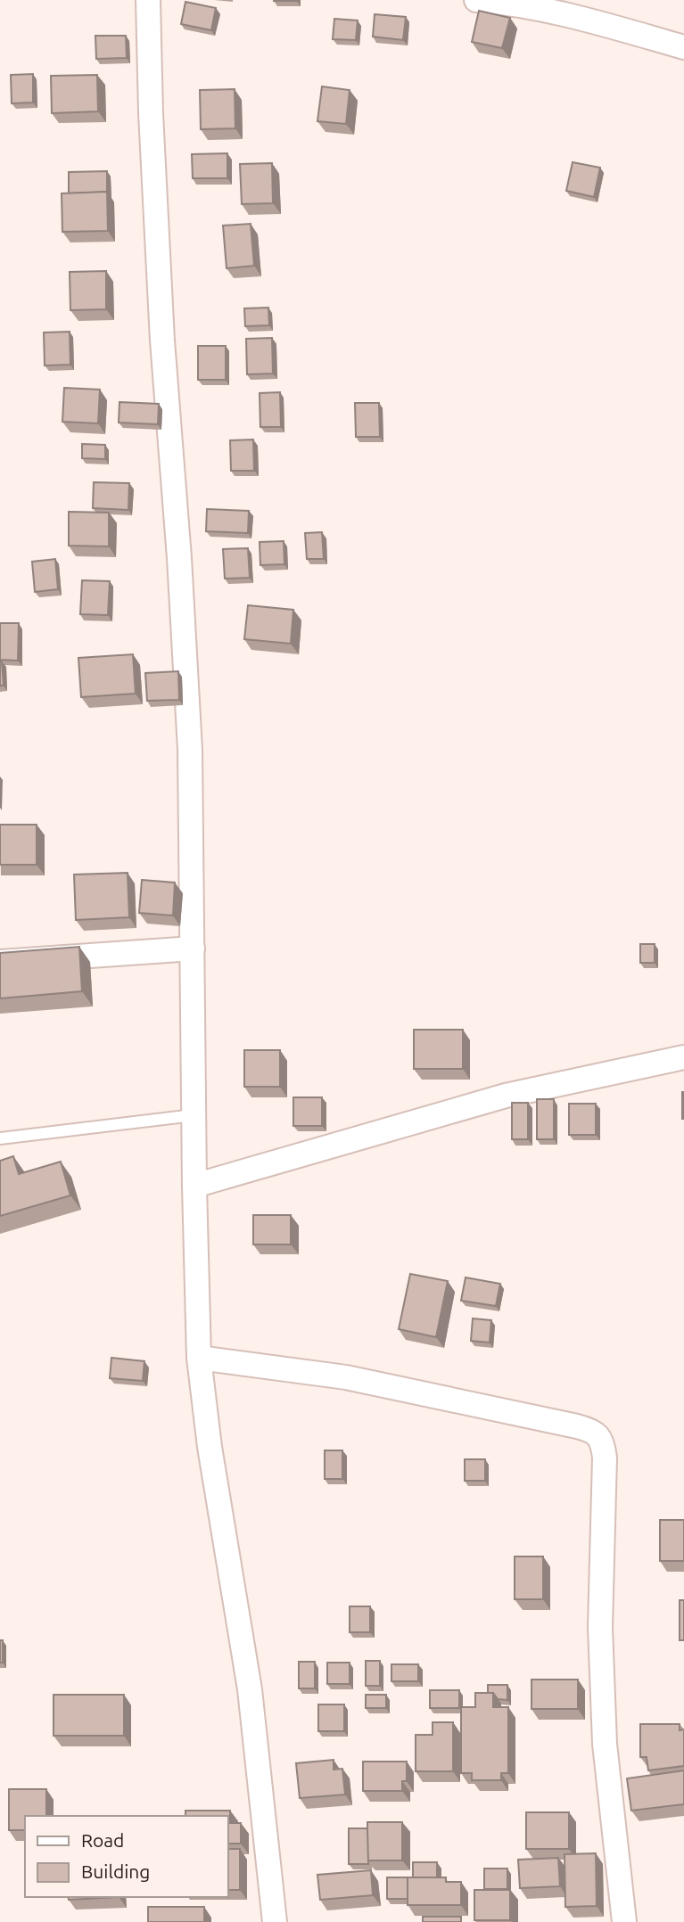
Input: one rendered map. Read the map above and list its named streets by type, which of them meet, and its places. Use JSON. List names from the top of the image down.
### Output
{
  "legend": ["Road", "Building"]
}
